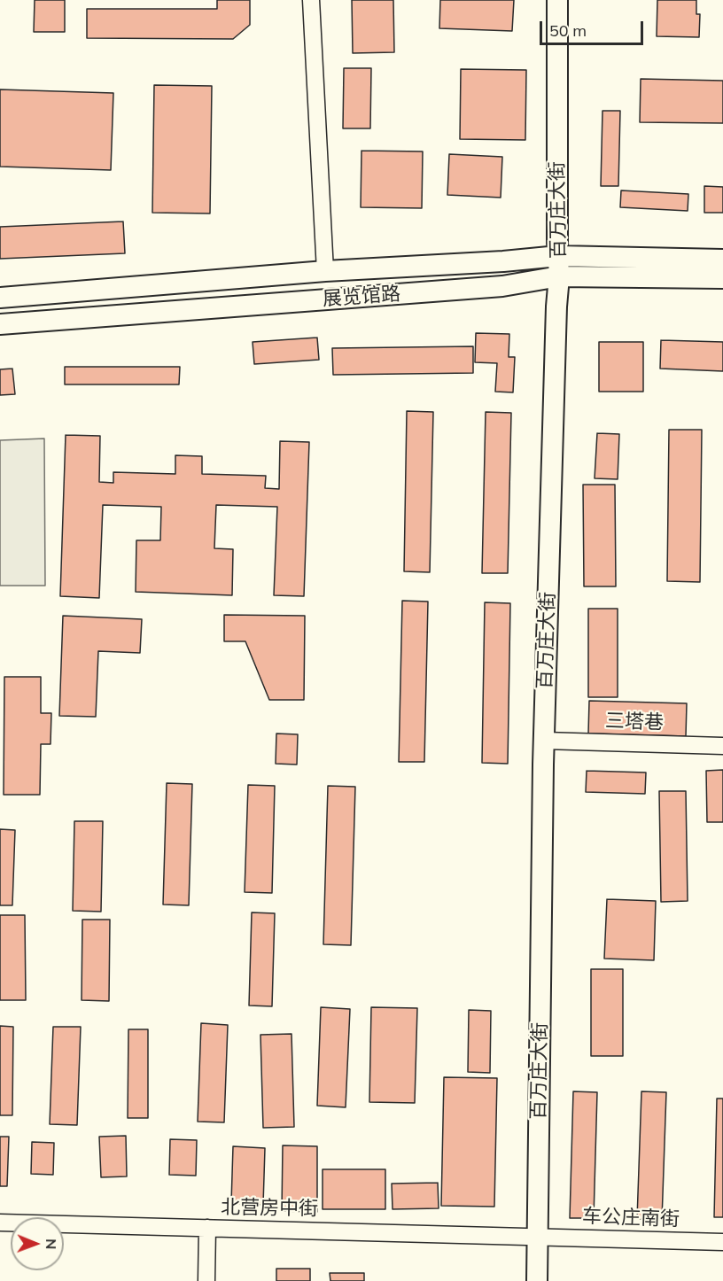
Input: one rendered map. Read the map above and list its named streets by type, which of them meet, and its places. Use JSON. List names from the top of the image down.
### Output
{
  "streets": {
    "main road": ["百万庄大街", "展览馆路"],
    "street": ["三塔巷", "北营房中街", "车公庄南街"]
  },
  "crossings": [
    ["百万庄大街", "展览馆路"],
    ["百万庄大街", "三塔巷"],
    ["百万庄大街", "北营房中街"],
    ["百万庄大街", "车公庄南街"],
    ["北营房中街", "车公庄南街"]
  ],
  "scale_bar": "50 m",
  "north": "right"
}
